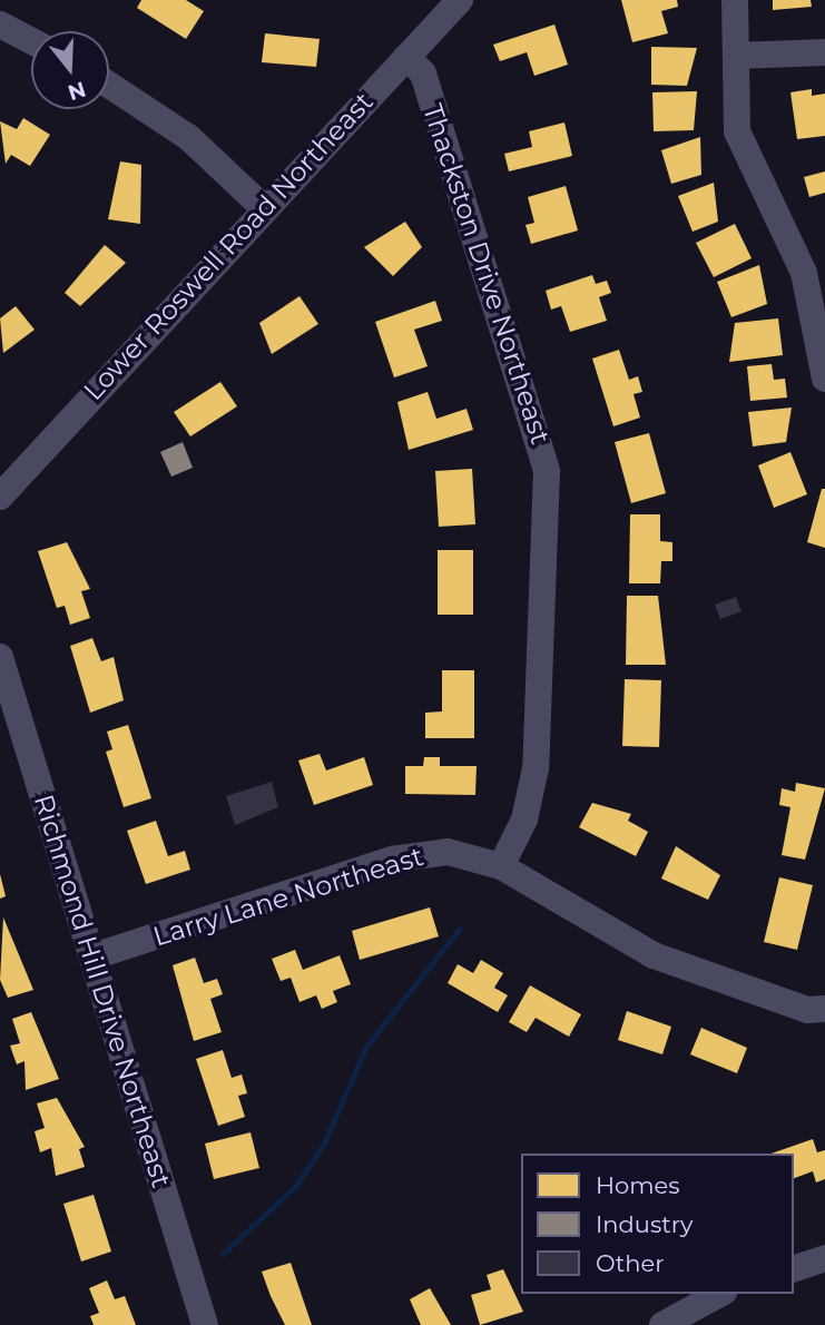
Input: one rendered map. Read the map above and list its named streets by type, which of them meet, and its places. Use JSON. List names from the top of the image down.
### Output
{
  "streets": {
    "street": [
      "Lower Roswell Road Northeast",
      "Thackston Drive Northeast",
      "Larry Lane Northeast",
      "Richmond Hill Drive Northeast"
    ]
  },
  "crossings": [
    ["Lower Roswell Road Northeast", "Thackston Drive Northeast"],
    ["Thackston Drive Northeast", "Larry Lane Northeast"],
    ["Larry Lane Northeast", "Richmond Hill Drive Northeast"]
  ],
  "legend": ["Homes", "Industry", "Other"],
  "north": "bottom"
}
